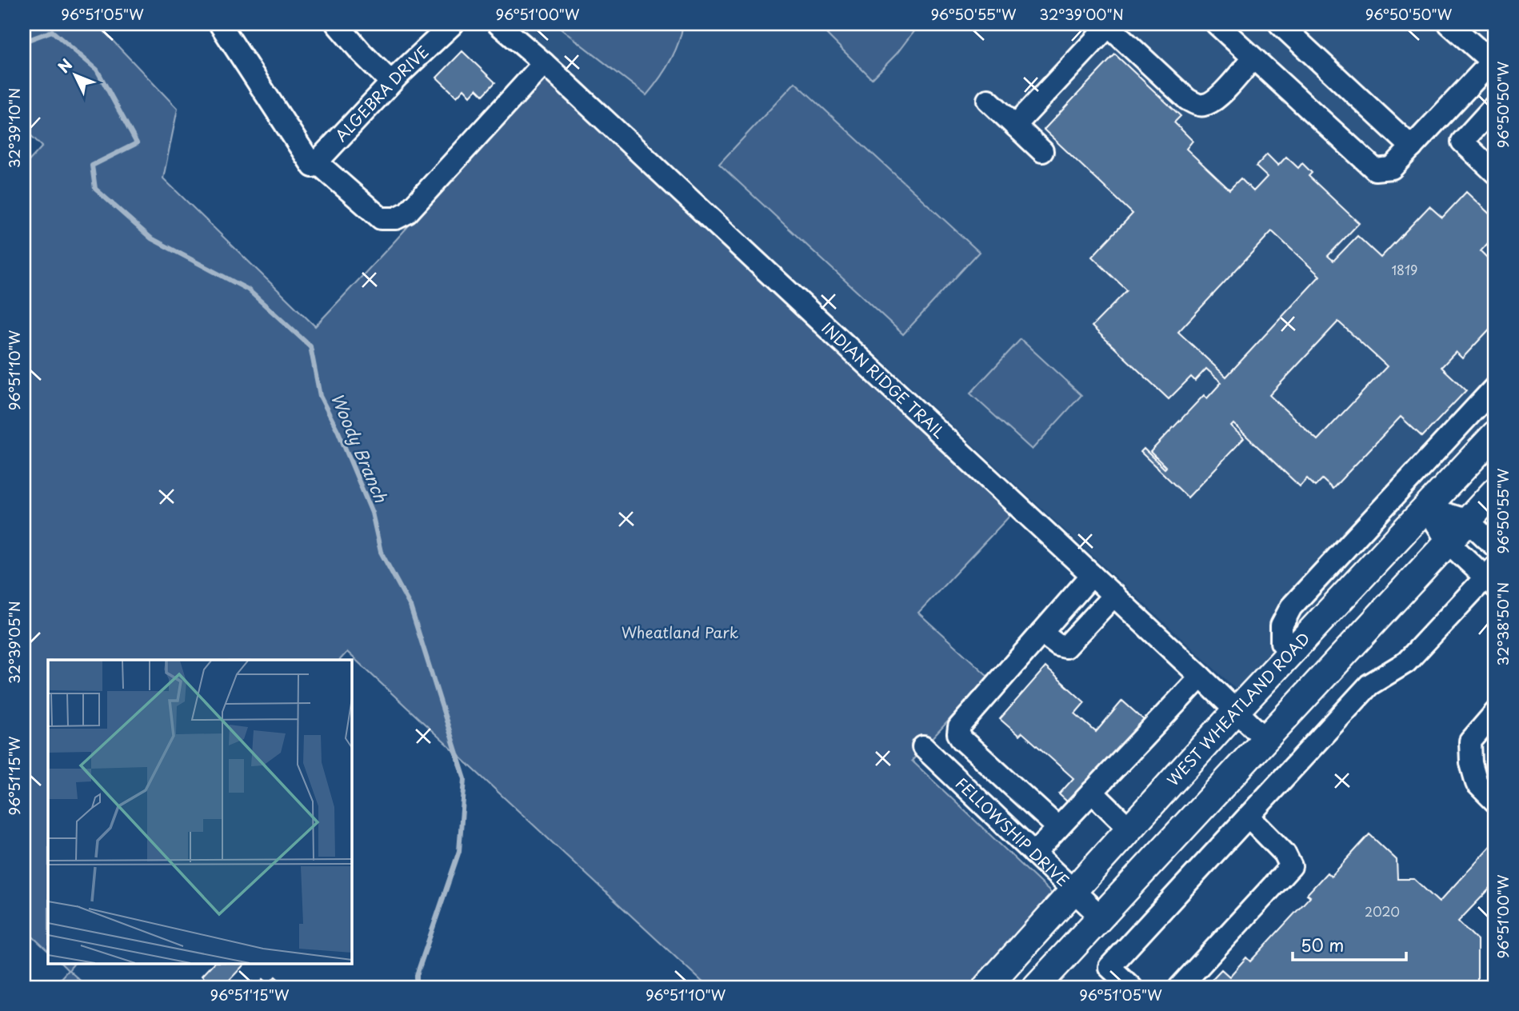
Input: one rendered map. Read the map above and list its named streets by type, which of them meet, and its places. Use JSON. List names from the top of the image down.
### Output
{
  "streets": {
    "main road": ["WEST WHEATLAND ROAD"],
    "street": ["ALGEBRA DRIVE", "INDIAN RIDGE TRAIL", "FELLOWSHIP DRIVE"]
  },
  "crossings": [
    ["INDIAN RIDGE TRAIL", "WEST WHEATLAND ROAD"],
    ["WEST WHEATLAND ROAD", "FELLOWSHIP DRIVE"]
  ],
  "water": ["Woody Branch"],
  "parks": ["Wheatland Park"],
  "house_numbers": ["1819", "2020"],
  "scale_bar": "50 m",
  "north": "top left",
  "coordinates": [
    "96°51'05\"W",
    "96°51'00\"W",
    "96°50'55\"W",
    "32°39'00\"N",
    "96°50'50\"W",
    "32°39'10\"N",
    "96°51'10\"W",
    "32°38'50\"N",
    "32°39'05\"N",
    "96°51'15\"W"
  ]
}
